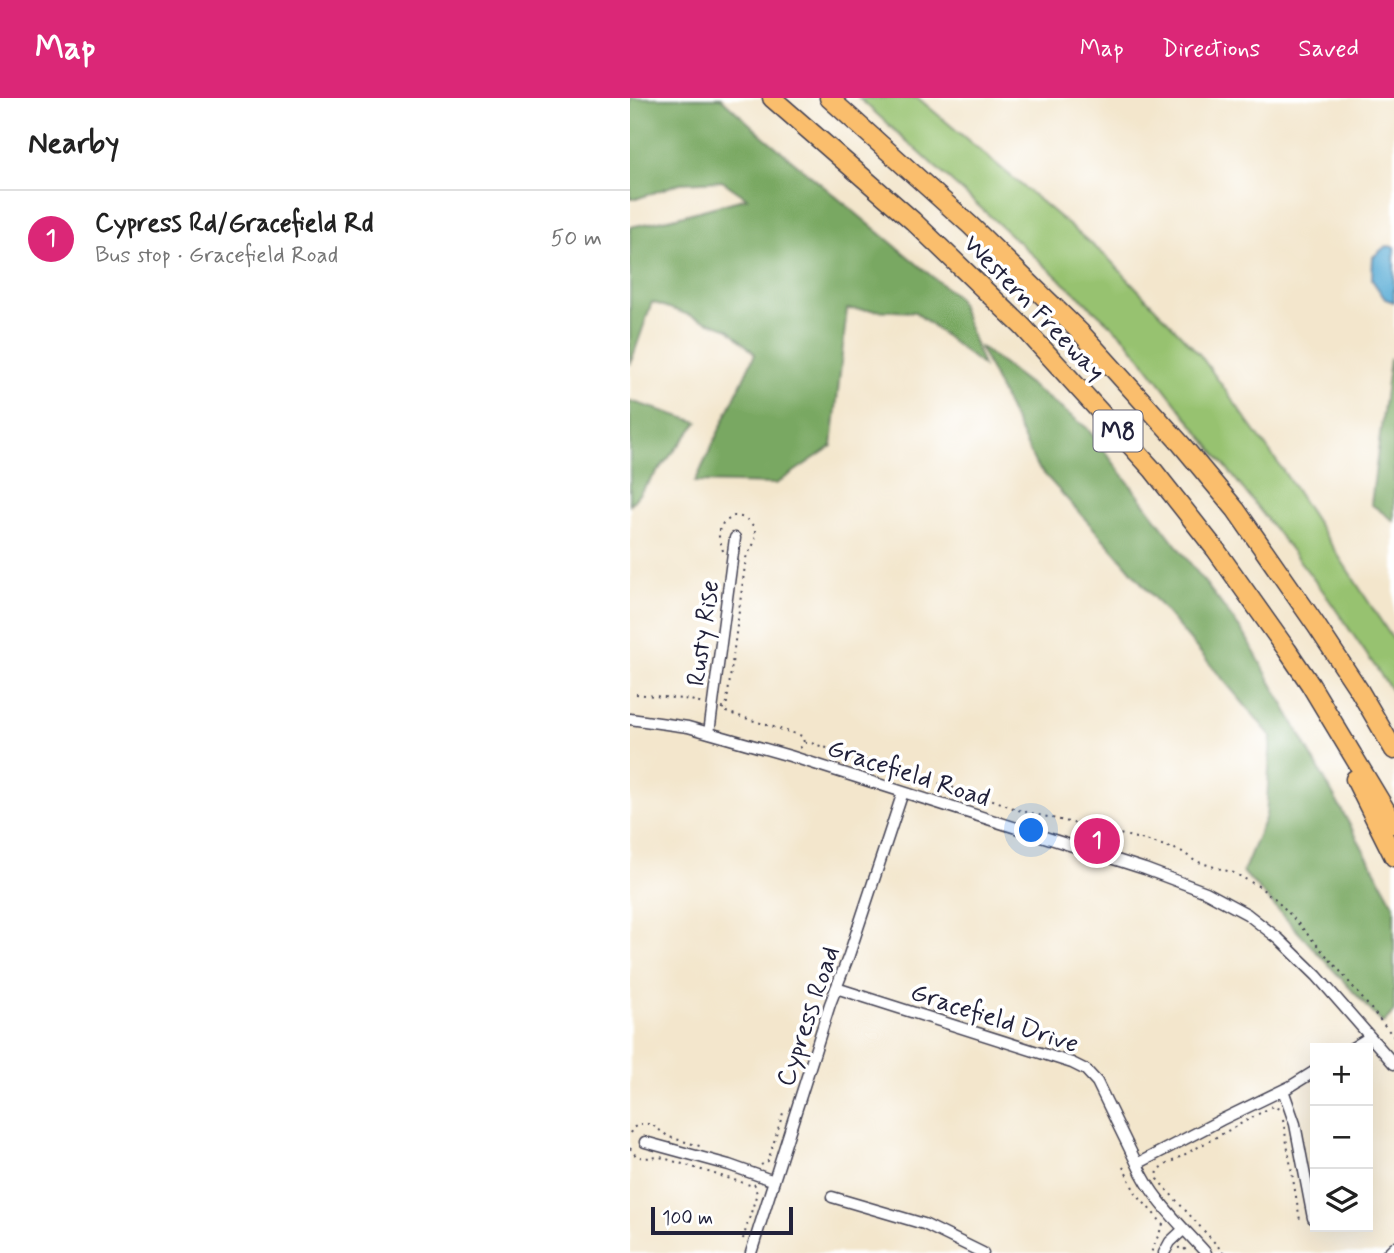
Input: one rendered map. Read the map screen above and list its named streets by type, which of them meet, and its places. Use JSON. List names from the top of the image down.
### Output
{
  "streets": {
    "highway": ["Western Freeway", "M8"],
    "street": [
      "Rusty Rise",
      "Gracefield Road",
      "Cypress Road",
      "Gracefield Drive"
    ]
  },
  "crossings": [
    ["Rusty Rise", "Gracefield Road"],
    ["Gracefield Road", "Cypress Road"],
    ["Cypress Road", "Gracefield Drive"]
  ],
  "scale_bar": "100 m",
  "page": {
    "header": "Map",
    "nav": ["Map", "Directions", "Saved"],
    "heading": "Nearby",
    "list": [
      {
        "mark": "1",
        "name": "Cypress Rd/Gracefield Rd",
        "note": "Bus stop · Gracefield Road",
        "value": "50 m"
      }
    ],
    "pins": "1",
    "map_buttons": ["+", "−"],
    "scale": "100 m"
  }
}
